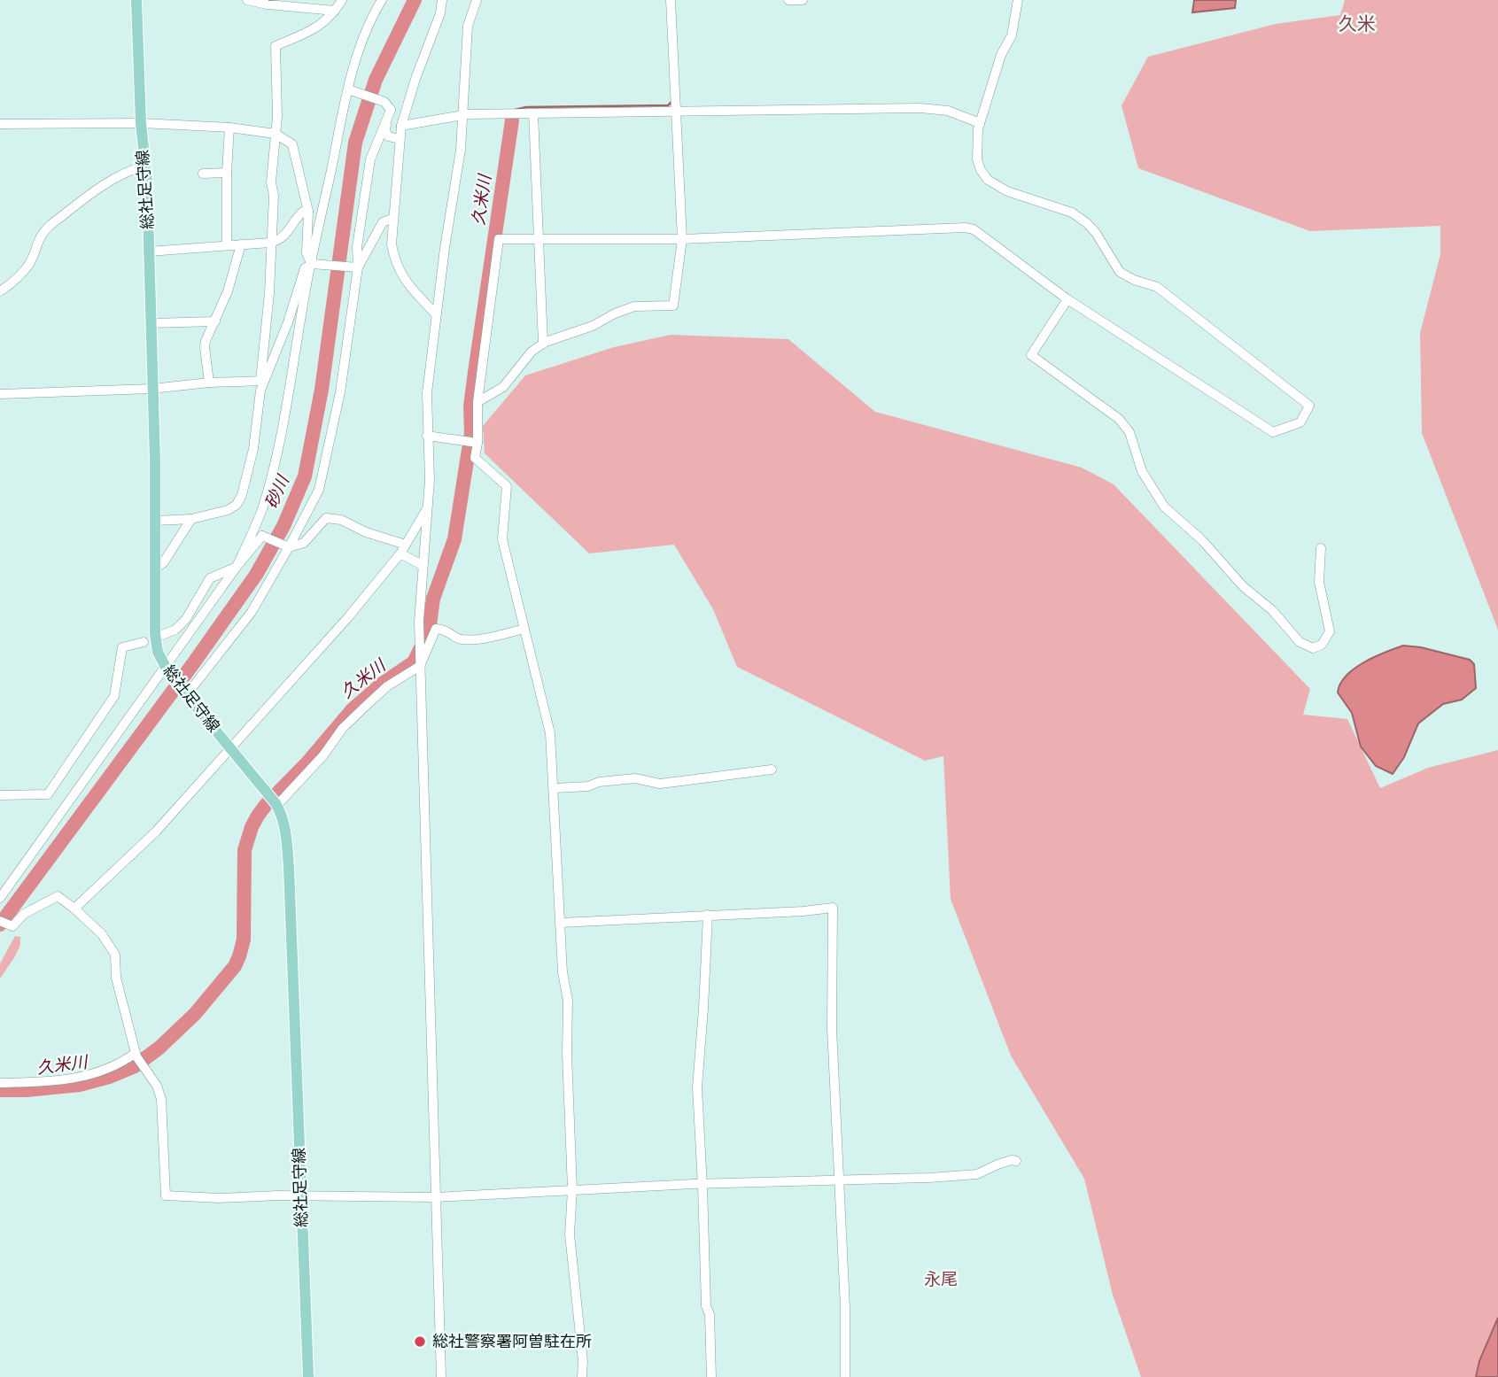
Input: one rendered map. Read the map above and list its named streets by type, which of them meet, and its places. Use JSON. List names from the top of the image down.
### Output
{
  "streets": {
    "main road": ["総社足守線"]
  },
  "districts": ["久米", "永尾"],
  "water": ["久米川", "砂川"],
  "places": ["総社警察署阿曽駐在所"]
}
